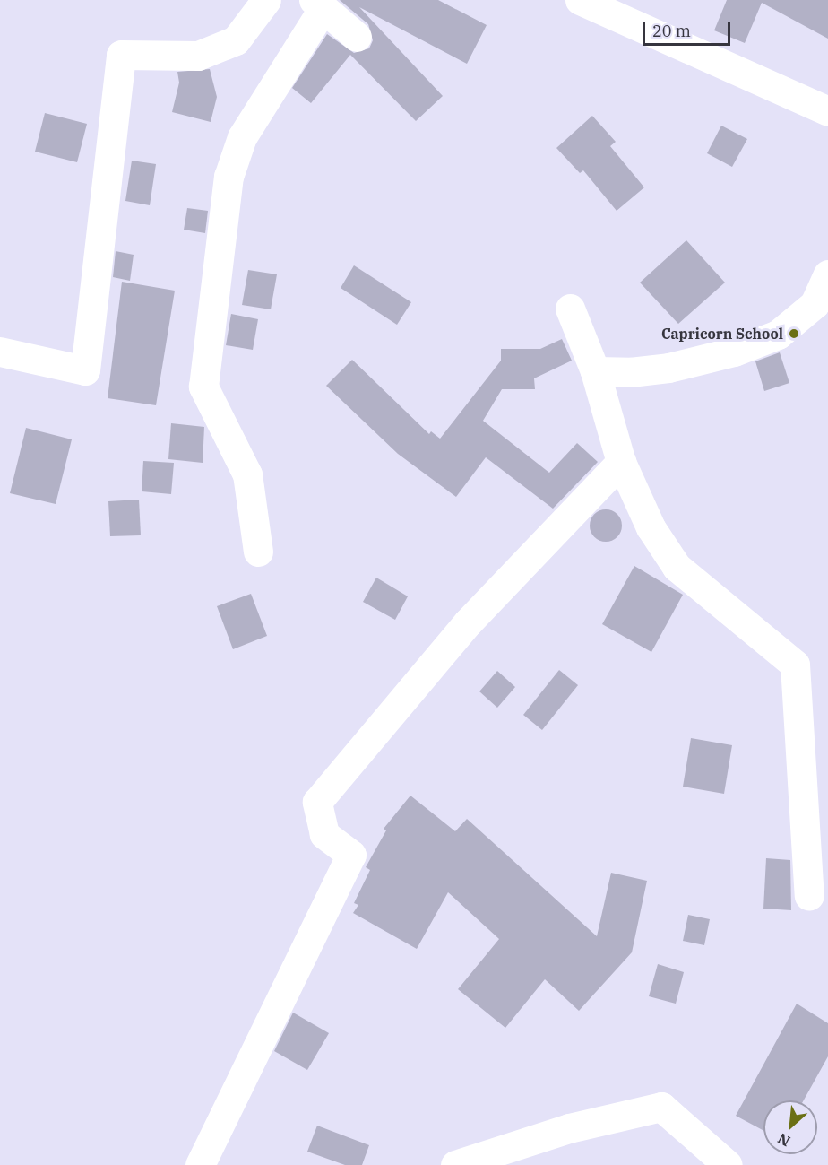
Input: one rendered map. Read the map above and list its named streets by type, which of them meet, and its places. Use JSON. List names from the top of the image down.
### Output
{
  "places": ["Capricorn School"],
  "scale_bar": "20 m",
  "north": "bottom left"
}
